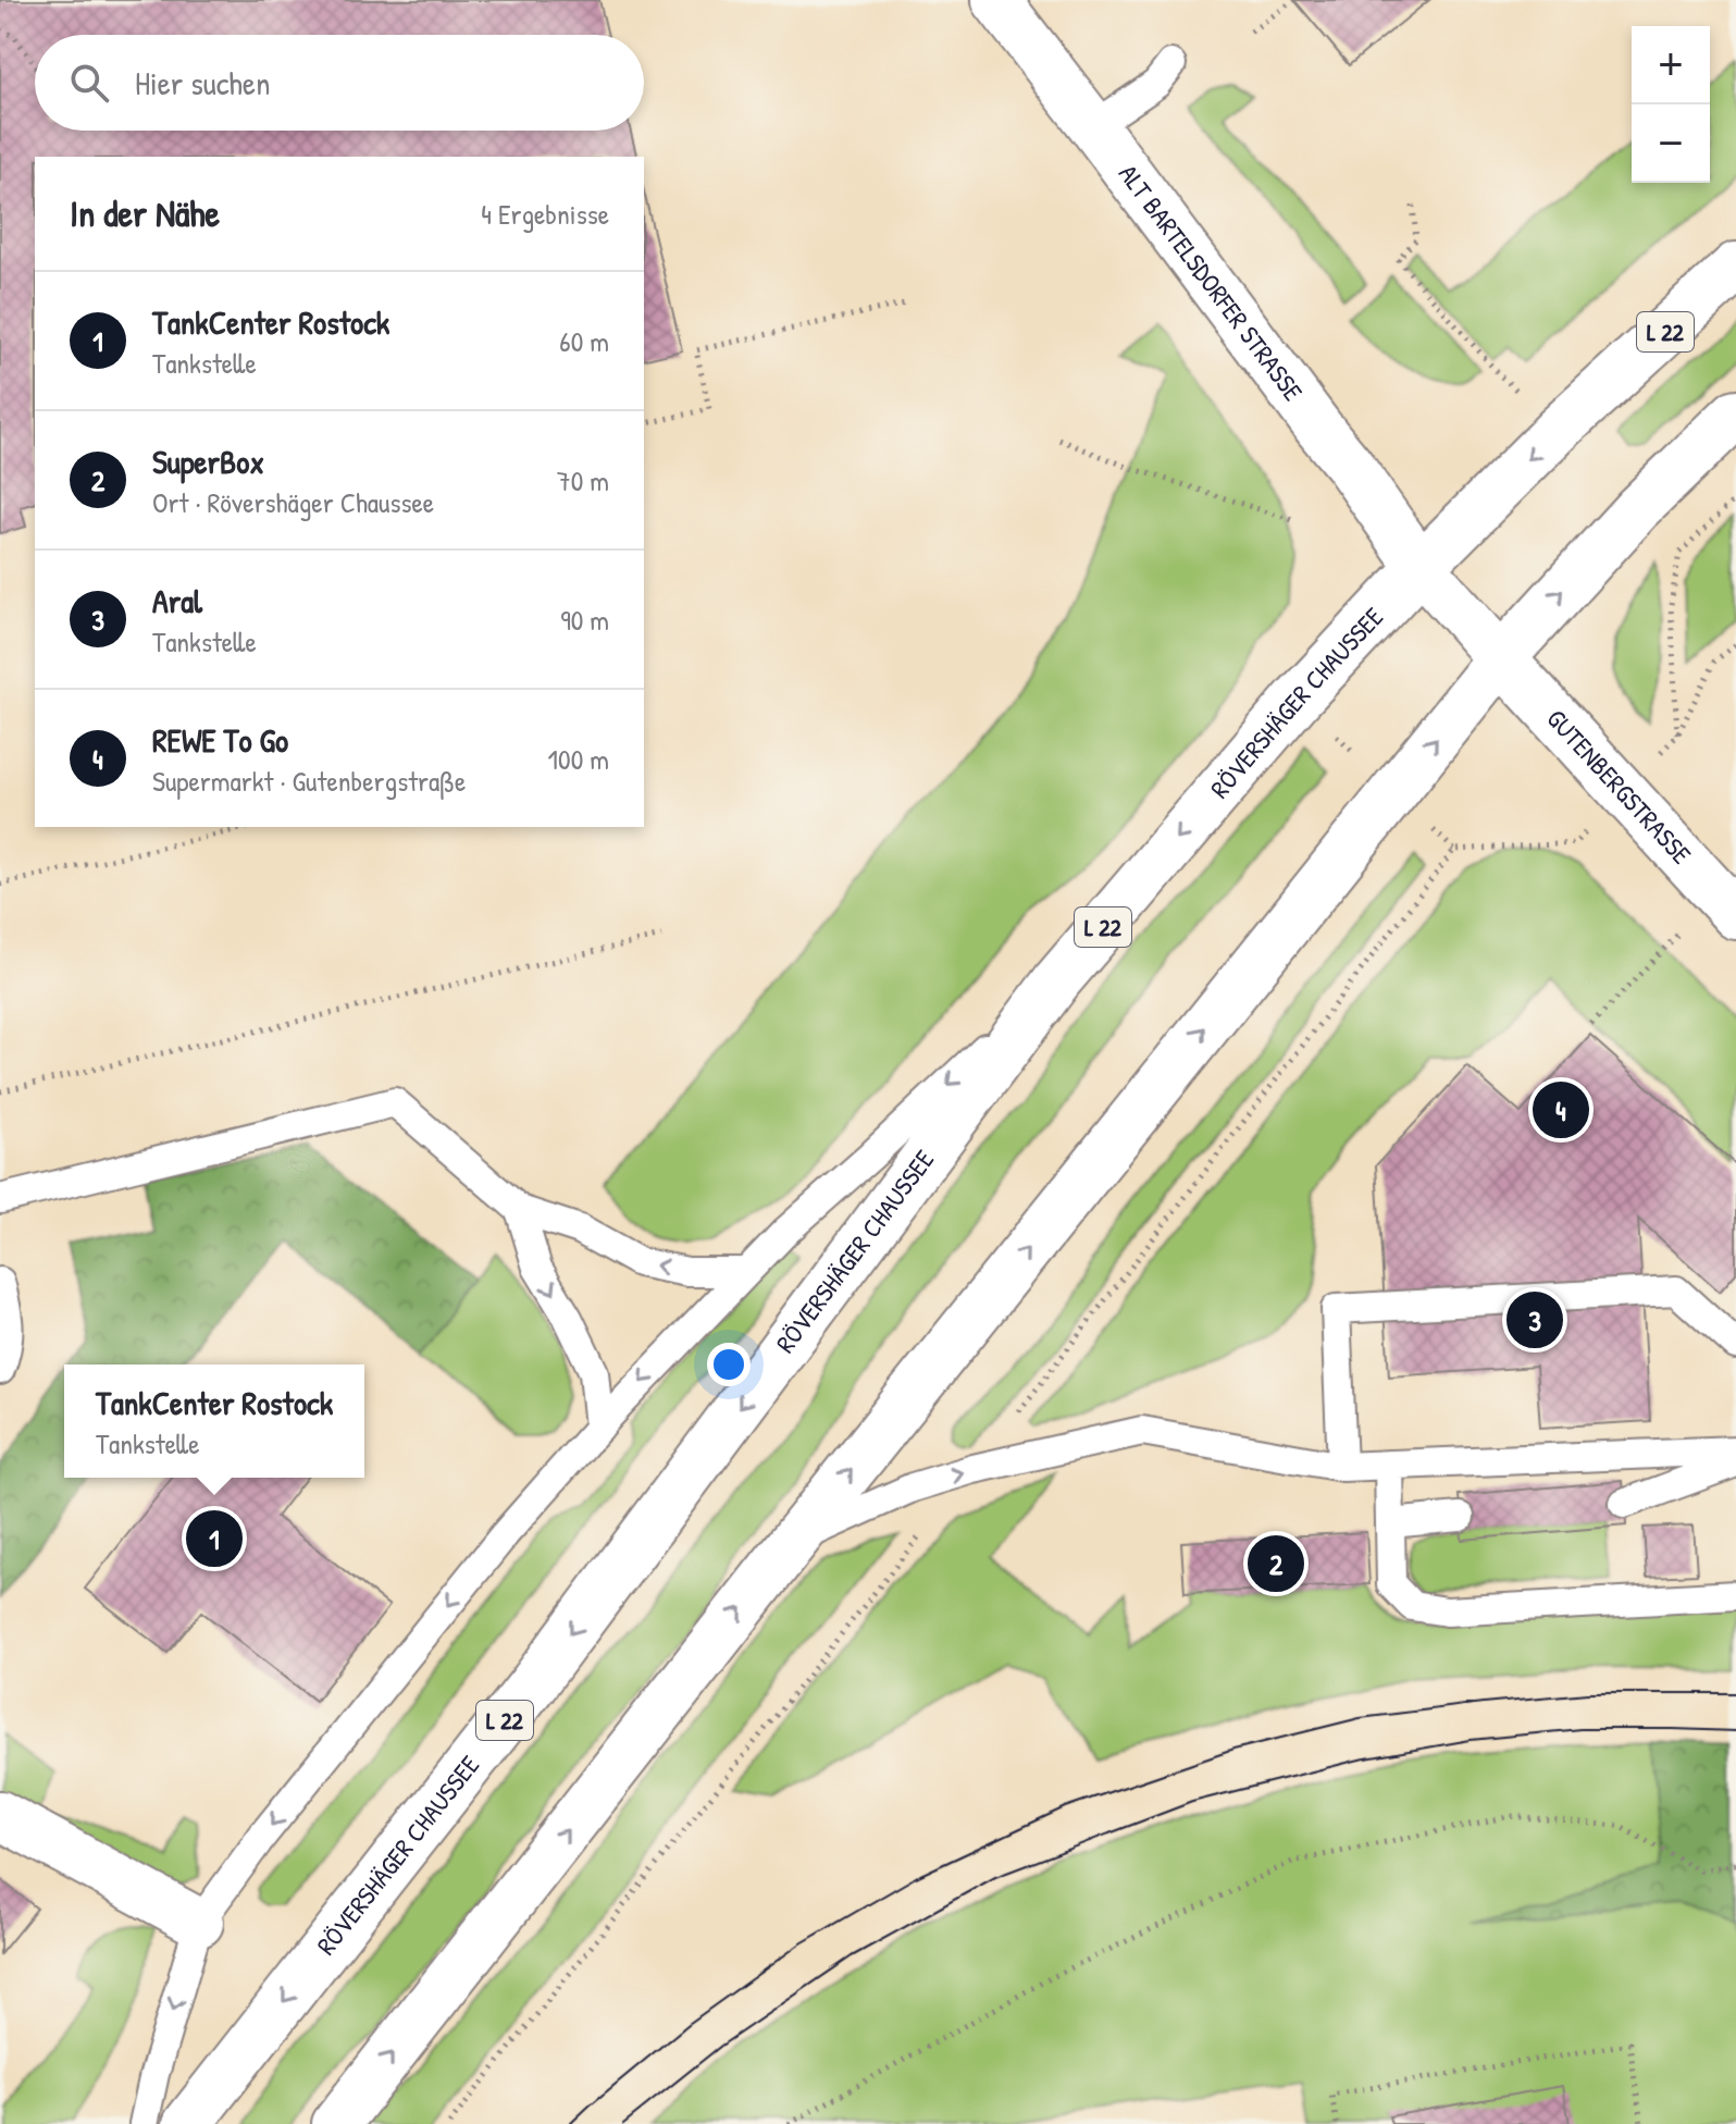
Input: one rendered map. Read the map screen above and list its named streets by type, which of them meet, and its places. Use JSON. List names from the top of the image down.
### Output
{
  "streets": {
    "main road": [
      "ALT BARTELSDORFER STRASSE",
      "L 22",
      "RÖVERSHÄGER CHAUSSEE",
      "GUTENBERGSTRASSE"
    ]
  },
  "crossings": [
    ["ALT BARTELSDORFER STRASSE", "RÖVERSHÄGER CHAUSSEE"]
  ],
  "page": {
    "map_buttons": ["+", "−"],
    "search": "Hier suchen",
    "heading": ["In der Nähe", "4 Ergebnisse"],
    "list": [
      {
        "mark": "1",
        "name": "TankCenter Rostock",
        "note": "Tankstelle",
        "value": "60 m"
      },
      {
        "mark": "2",
        "name": "SuperBox",
        "note": "Ort · Rövershäger Chaussee",
        "value": "70 m"
      },
      {
        "mark": "3",
        "name": "Aral",
        "note": "Tankstelle",
        "value": "90 m"
      },
      {
        "mark": "4",
        "name": "REWE To Go",
        "note": "Supermarkt · Gutenbergstraße",
        "value": "100 m"
      }
    ],
    "pins": [
      "4",
      "3",
      "1",
      "2"
    ],
    "popup": ["TankCenter Rostock", "Tankstelle"]
  }
}
